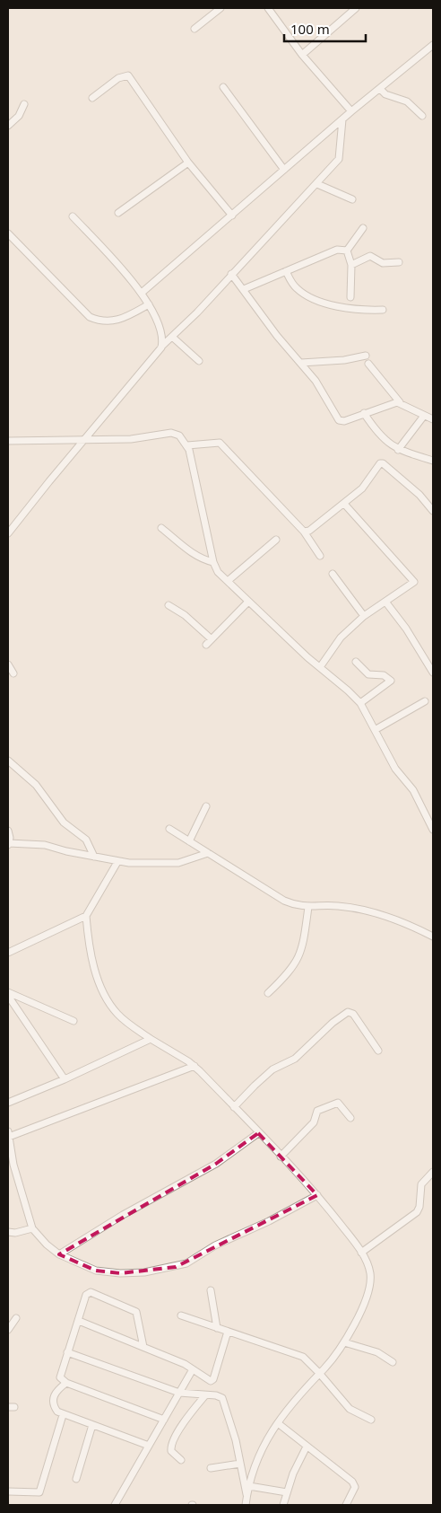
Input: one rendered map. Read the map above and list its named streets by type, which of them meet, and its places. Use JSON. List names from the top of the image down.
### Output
{
  "scale_bar": "100 m"
}
